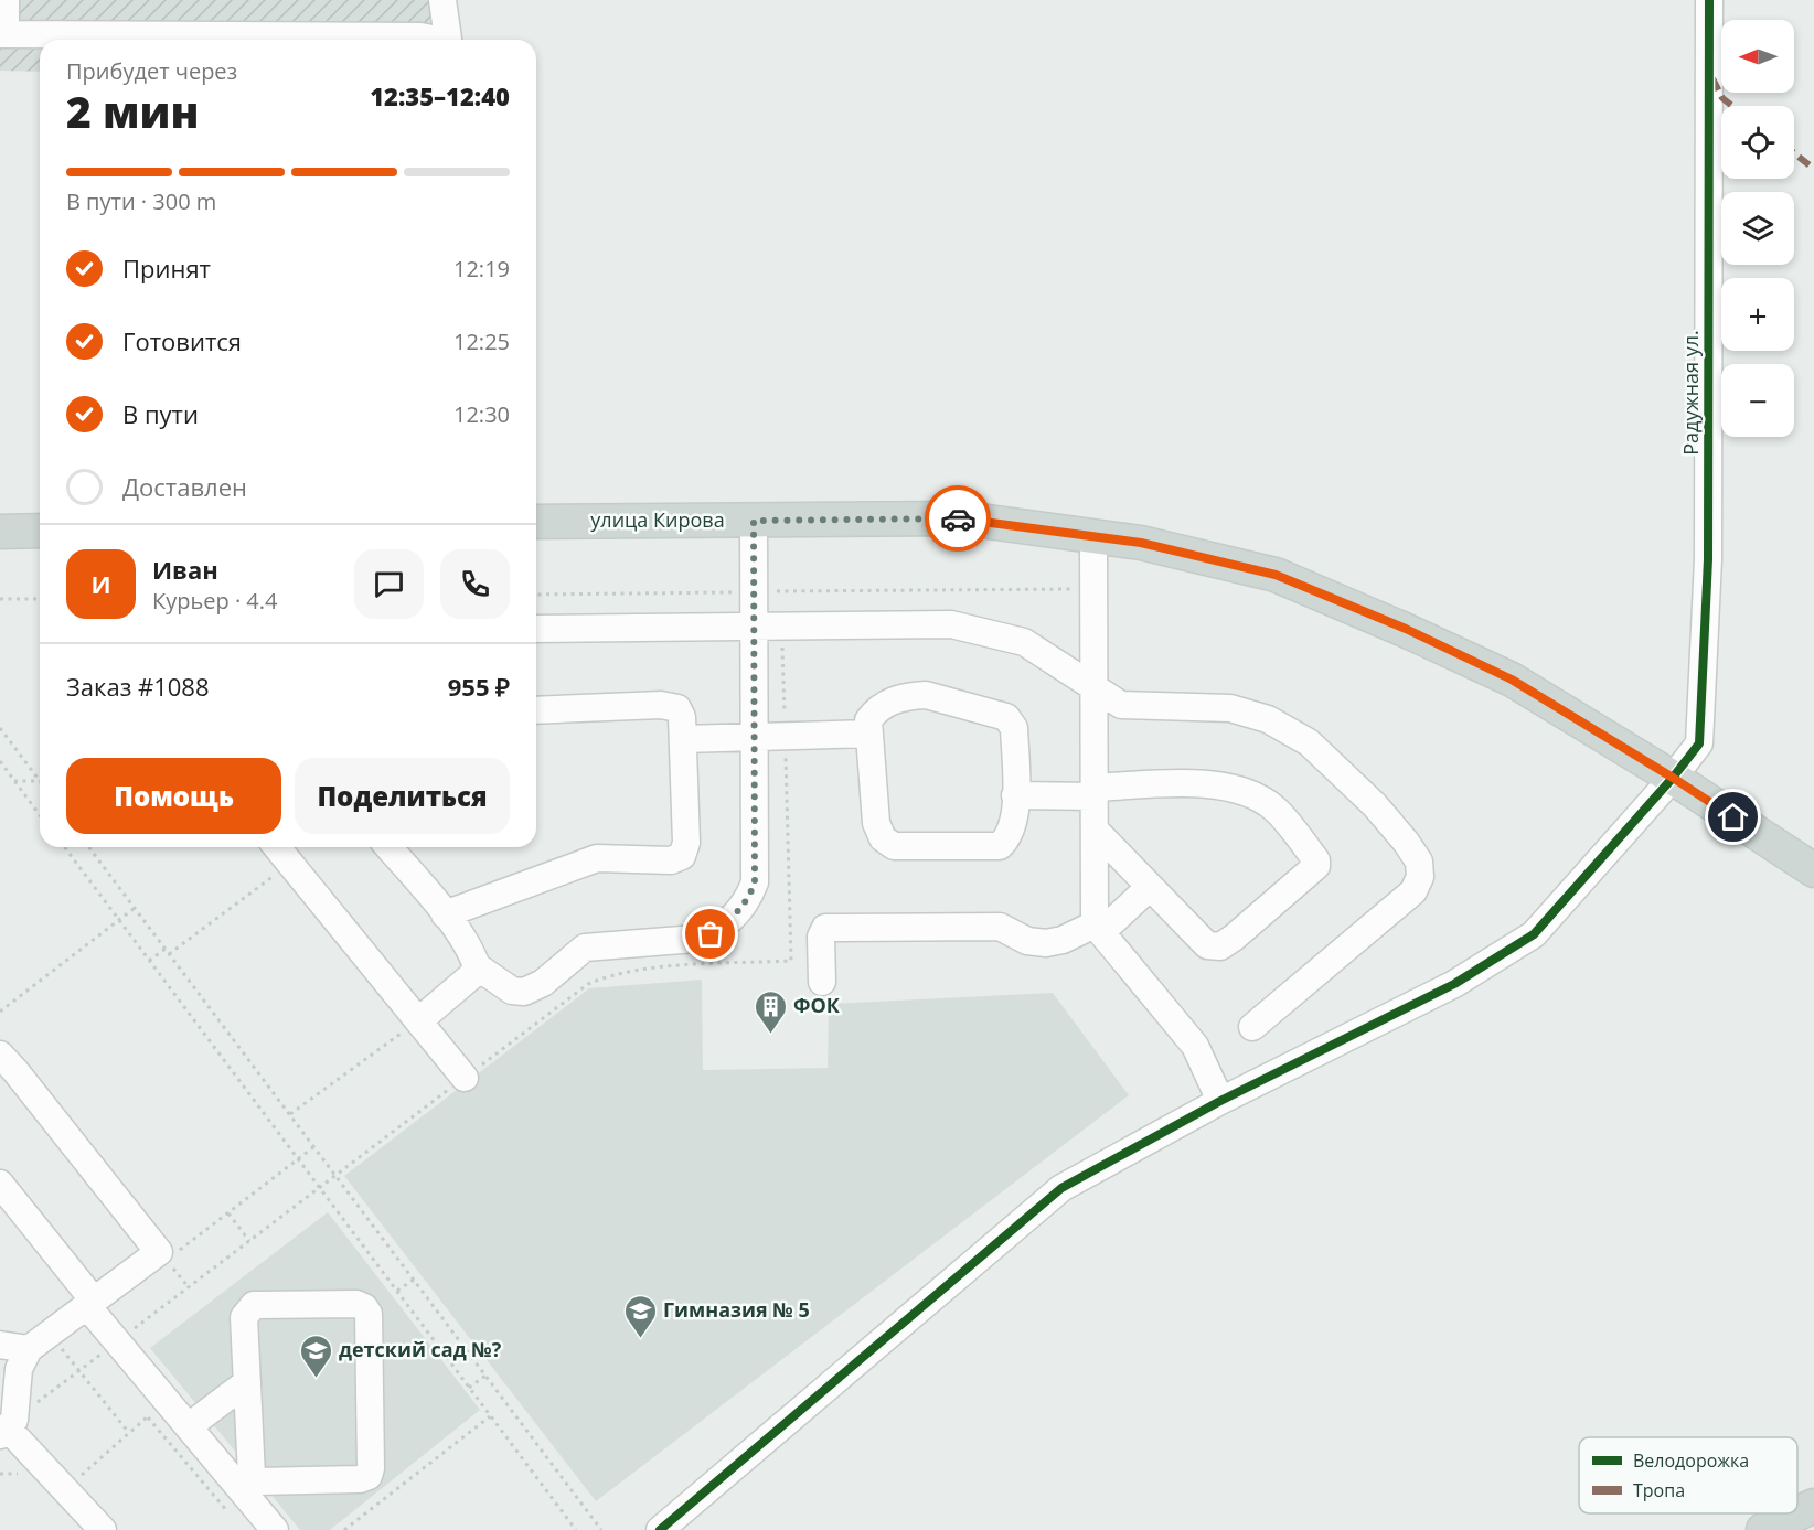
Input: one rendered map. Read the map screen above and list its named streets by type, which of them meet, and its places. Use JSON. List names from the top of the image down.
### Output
{
  "streets": {
    "main road": ["улица Кирова"],
    "street": ["Радужная ул."]
  },
  "crossings": [
    ["Радужная ул.", "улица Кирова"]
  ],
  "places": {
    "building": ["ФОК"],
    "school or university": ["Гимназия № 5", "детский сад №?"]
  },
  "legend": ["Велодорожка", "Тропа"],
  "north": "left",
  "page": {
    "map_buttons": ["+", "−"],
    "heading": ["2 мин", "Прибудет через", "12:35–12:40"],
    "panel": [
      "Иван",
      "Курьер · 4.4",
      "Заказ #1088",
      "955 ₽"
    ],
    "bar": "В пути · 300 m",
    "list": [
      ["Принят", "12:19"],
      ["Готовится", "12:25"],
      ["В пути", "12:30"],
      "Доставлен"
    ],
    "round": "И",
    "buttons": ["Помощь", "Поделиться"]
  }
}
